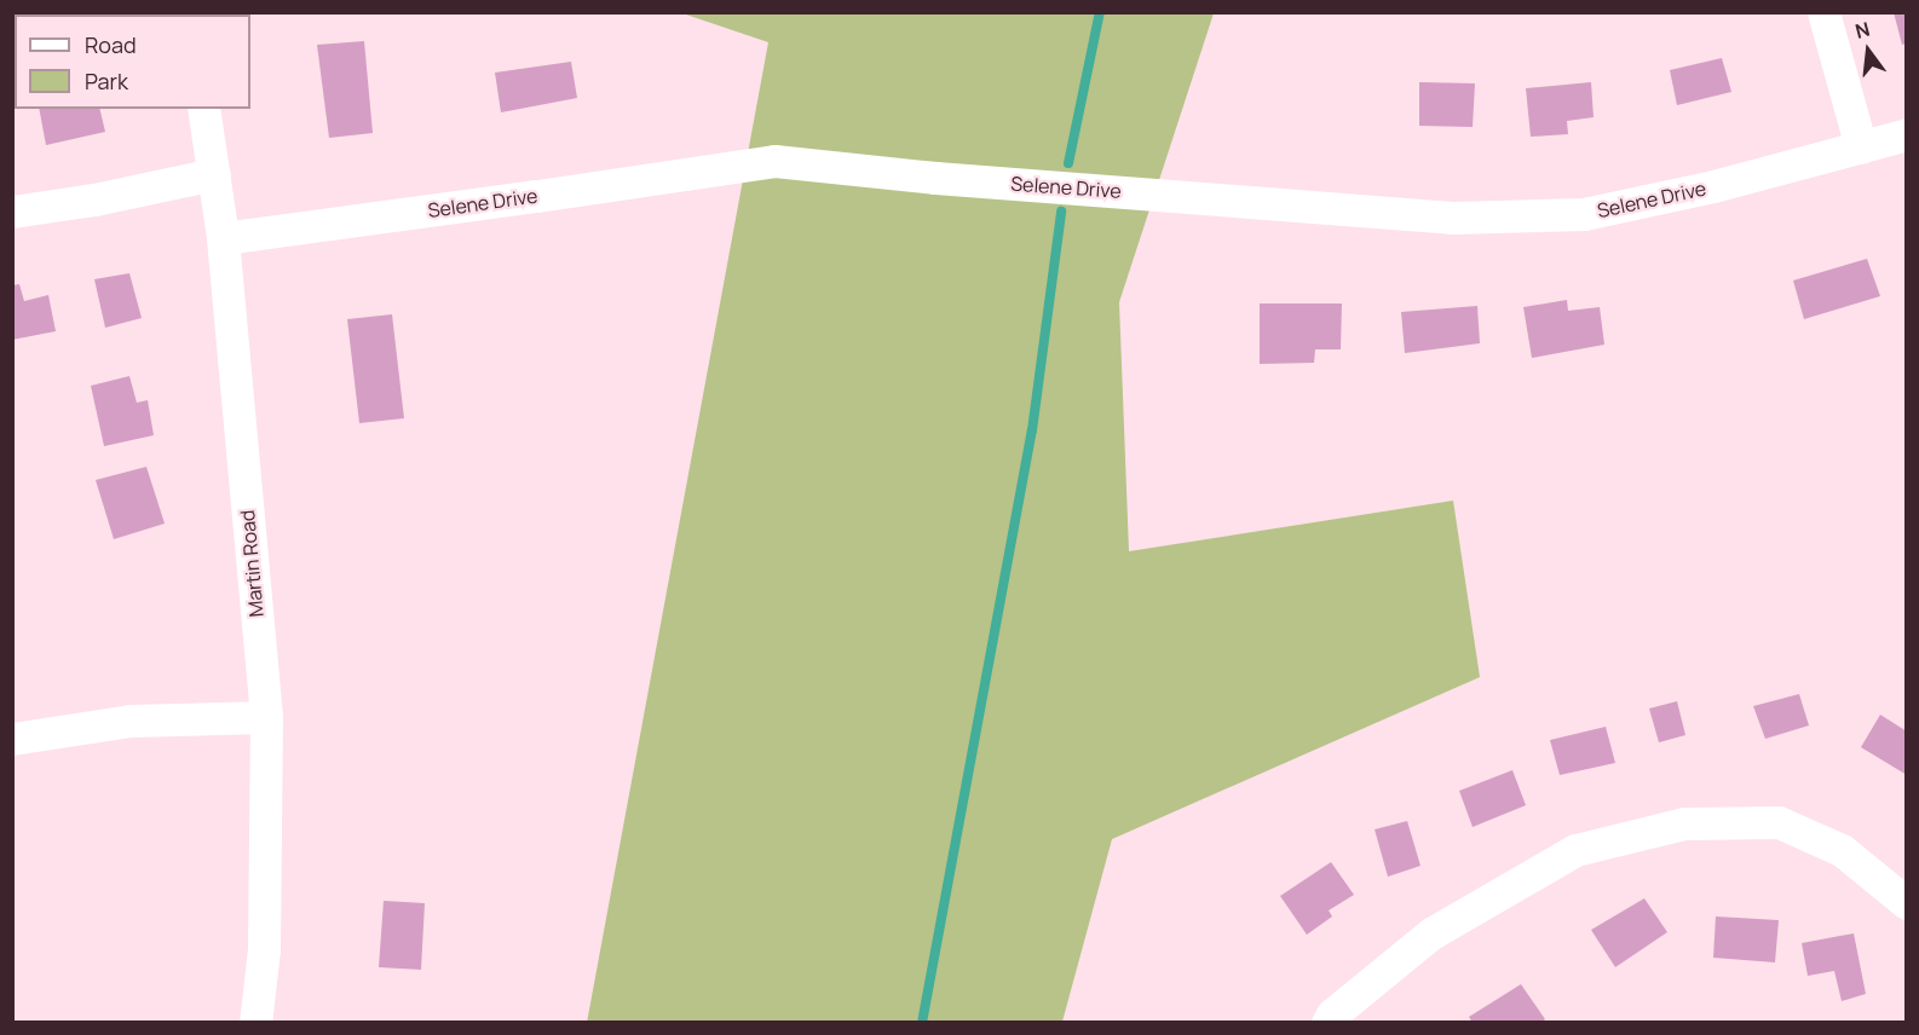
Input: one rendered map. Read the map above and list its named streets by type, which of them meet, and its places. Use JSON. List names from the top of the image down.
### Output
{
  "streets": {
    "street": ["Selene Drive", "Martin Road"]
  },
  "crossings": [
    ["Selene Drive", "Martin Road"]
  ],
  "legend": ["Road", "Park"],
  "north": "top"
}
